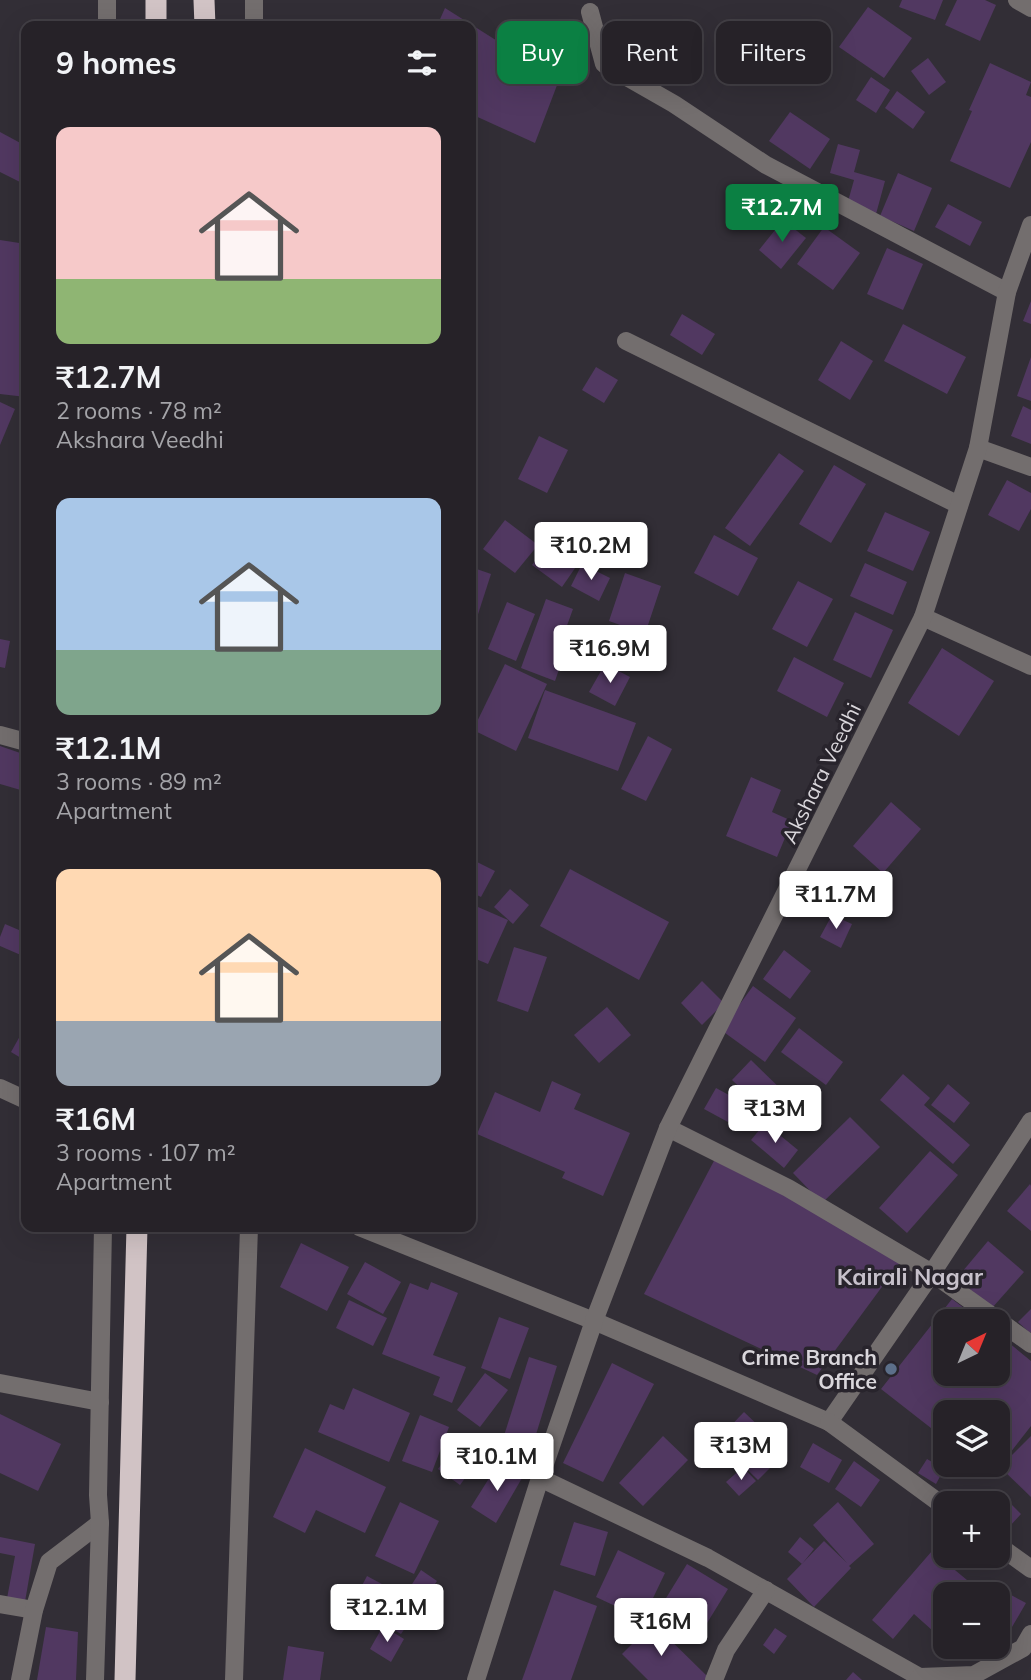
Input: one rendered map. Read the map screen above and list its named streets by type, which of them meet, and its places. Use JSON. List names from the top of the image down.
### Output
{
  "streets": {
    "street": ["Akshara Veedhi"]
  },
  "districts": ["Kairali Nagar"],
  "places": ["Crime Branch Office"],
  "north": "top right",
  "page": {
    "chip": ["Buy", "Rent", "Filters"],
    "heading": "9 homes",
    "list": [
      {
        "name": "₹12.7M",
        "note": "2 rooms · 78 m² · Akshara Veedhi"
      },
      {
        "name": "₹12.1M",
        "note": "3 rooms · 89 m² · Apartment"
      },
      {
        "name": "₹16M",
        "note": "3 rooms · 107 m² · Apartment"
      }
    ],
    "price": [
      "₹12.7M",
      "₹10.2M",
      "₹16.9M",
      "₹11.7M",
      "₹13M",
      "₹13M",
      "₹10.1M",
      "₹12.1M",
      "₹16M"
    ],
    "map_buttons": ["+", "−"]
  }
}
